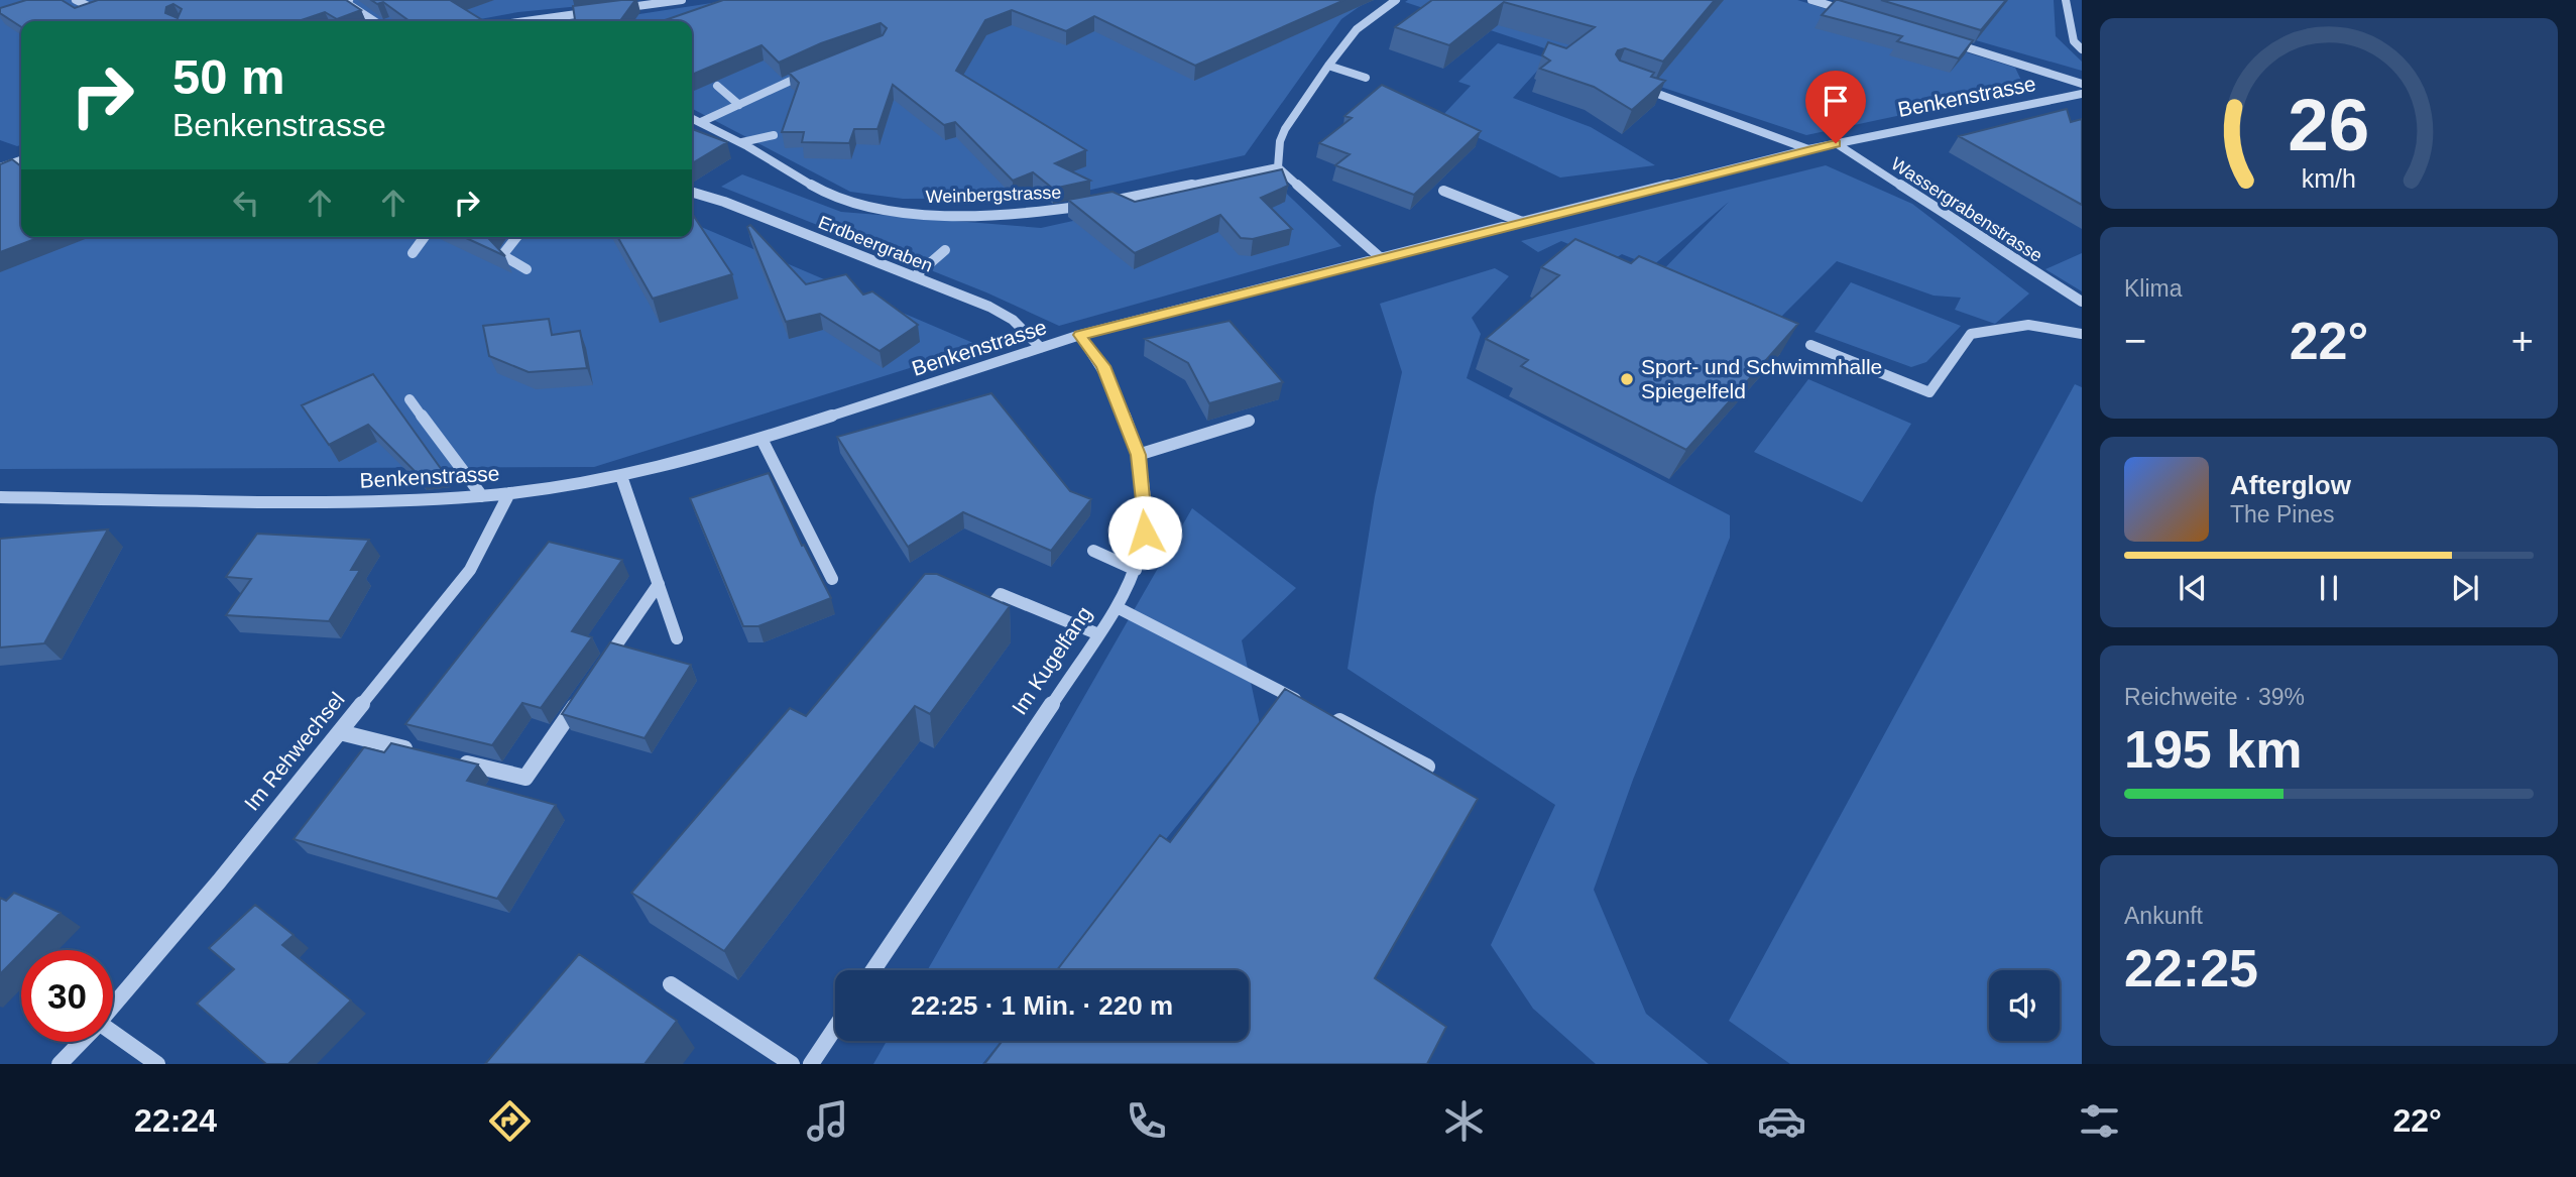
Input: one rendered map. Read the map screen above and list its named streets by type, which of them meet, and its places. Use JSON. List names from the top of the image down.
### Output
{
  "streets": {
    "street": [
      "Benkenstrasse",
      "Weinbergstrasse",
      "Wassergrabenstrasse",
      "Erdbeergraben",
      "Im Kugelfang",
      "Im Rehwechsel"
    ]
  },
  "crossings": [
    ["Benkenstrasse", "Wassergrabenstrasse"],
    ["Benkenstrasse", "Erdbeergraben"],
    ["Benkenstrasse", "Im Kugelfang"],
    ["Benkenstrasse", "Im Rehwechsel"]
  ],
  "places": ["Sport- und Schwimmhalle Spiegelfeld"],
  "page": {
    "turn": ["50 m", "Benkenstrasse"],
    "tile": [
      "Klima",
      ["Reichweite · 39%", "195 km"],
      ["Ankunft", "22:25"]
    ],
    "heat": ["−", "22°", "+"],
    "song": ["Afterglow", "The Pines"],
    "limit": "30",
    "trip": "22:25 · 1 Min. · 220 m",
    "tabs": ["22:24", "22°"],
    "gauge": ["26", "km/h"]
  }
}
